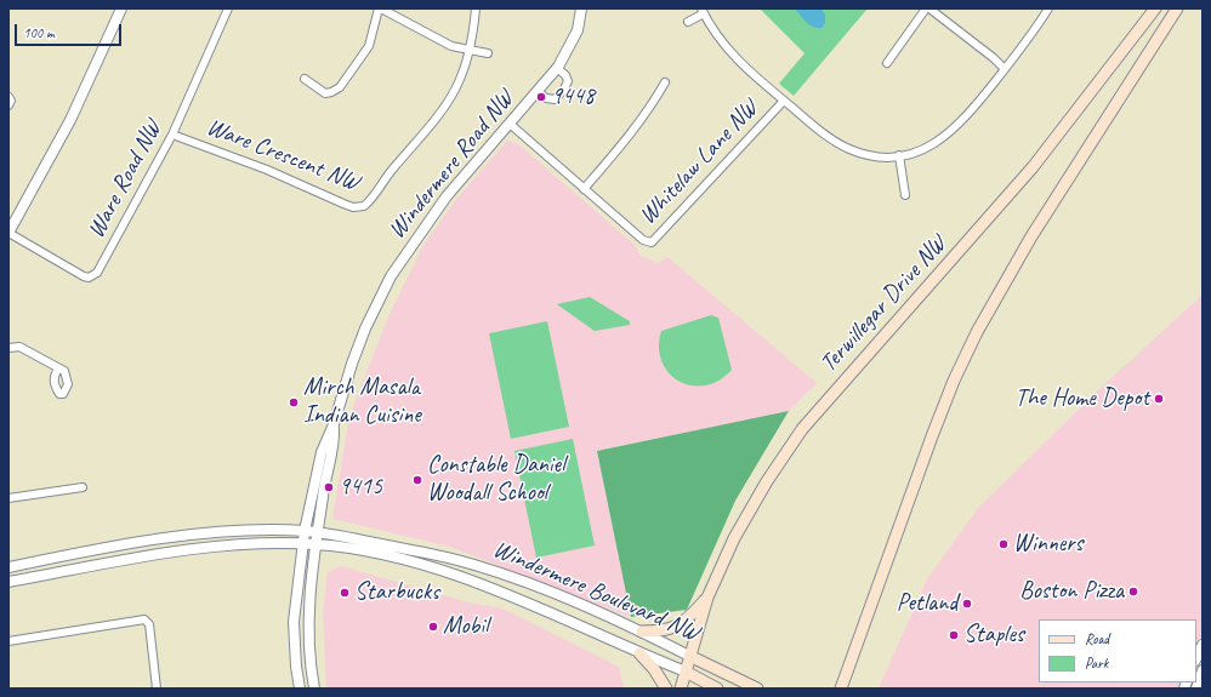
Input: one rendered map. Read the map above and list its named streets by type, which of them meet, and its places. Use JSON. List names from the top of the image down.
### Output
{
  "streets": {
    "main road": ["Terwillegar Drive NW", "Windermere Boulevard NW"],
    "street": [
      "Ware Crescent NW",
      "Whitelaw Lane NW",
      "Windermere Road NW",
      "Ware Road NW"
    ]
  },
  "crossings": [
    ["Ware Crescent NW", "Ware Road NW"],
    ["Whitelaw Lane NW", "Windermere Road NW"],
    ["Windermere Road NW", "Windermere Boulevard NW"],
    ["Terwillegar Drive NW", "Windermere Boulevard NW"]
  ],
  "places": [
    "9448",
    "The Home Depot",
    "Mirch Masala Indian Cuisine",
    "Constable Daniel Woodall School",
    "9415",
    "Winners",
    "Boston Pizza",
    "Starbucks",
    "Petland",
    "Mobil",
    "Staples"
  ],
  "legend": ["Road", "Park"],
  "scale_bar": "100 m"
}
